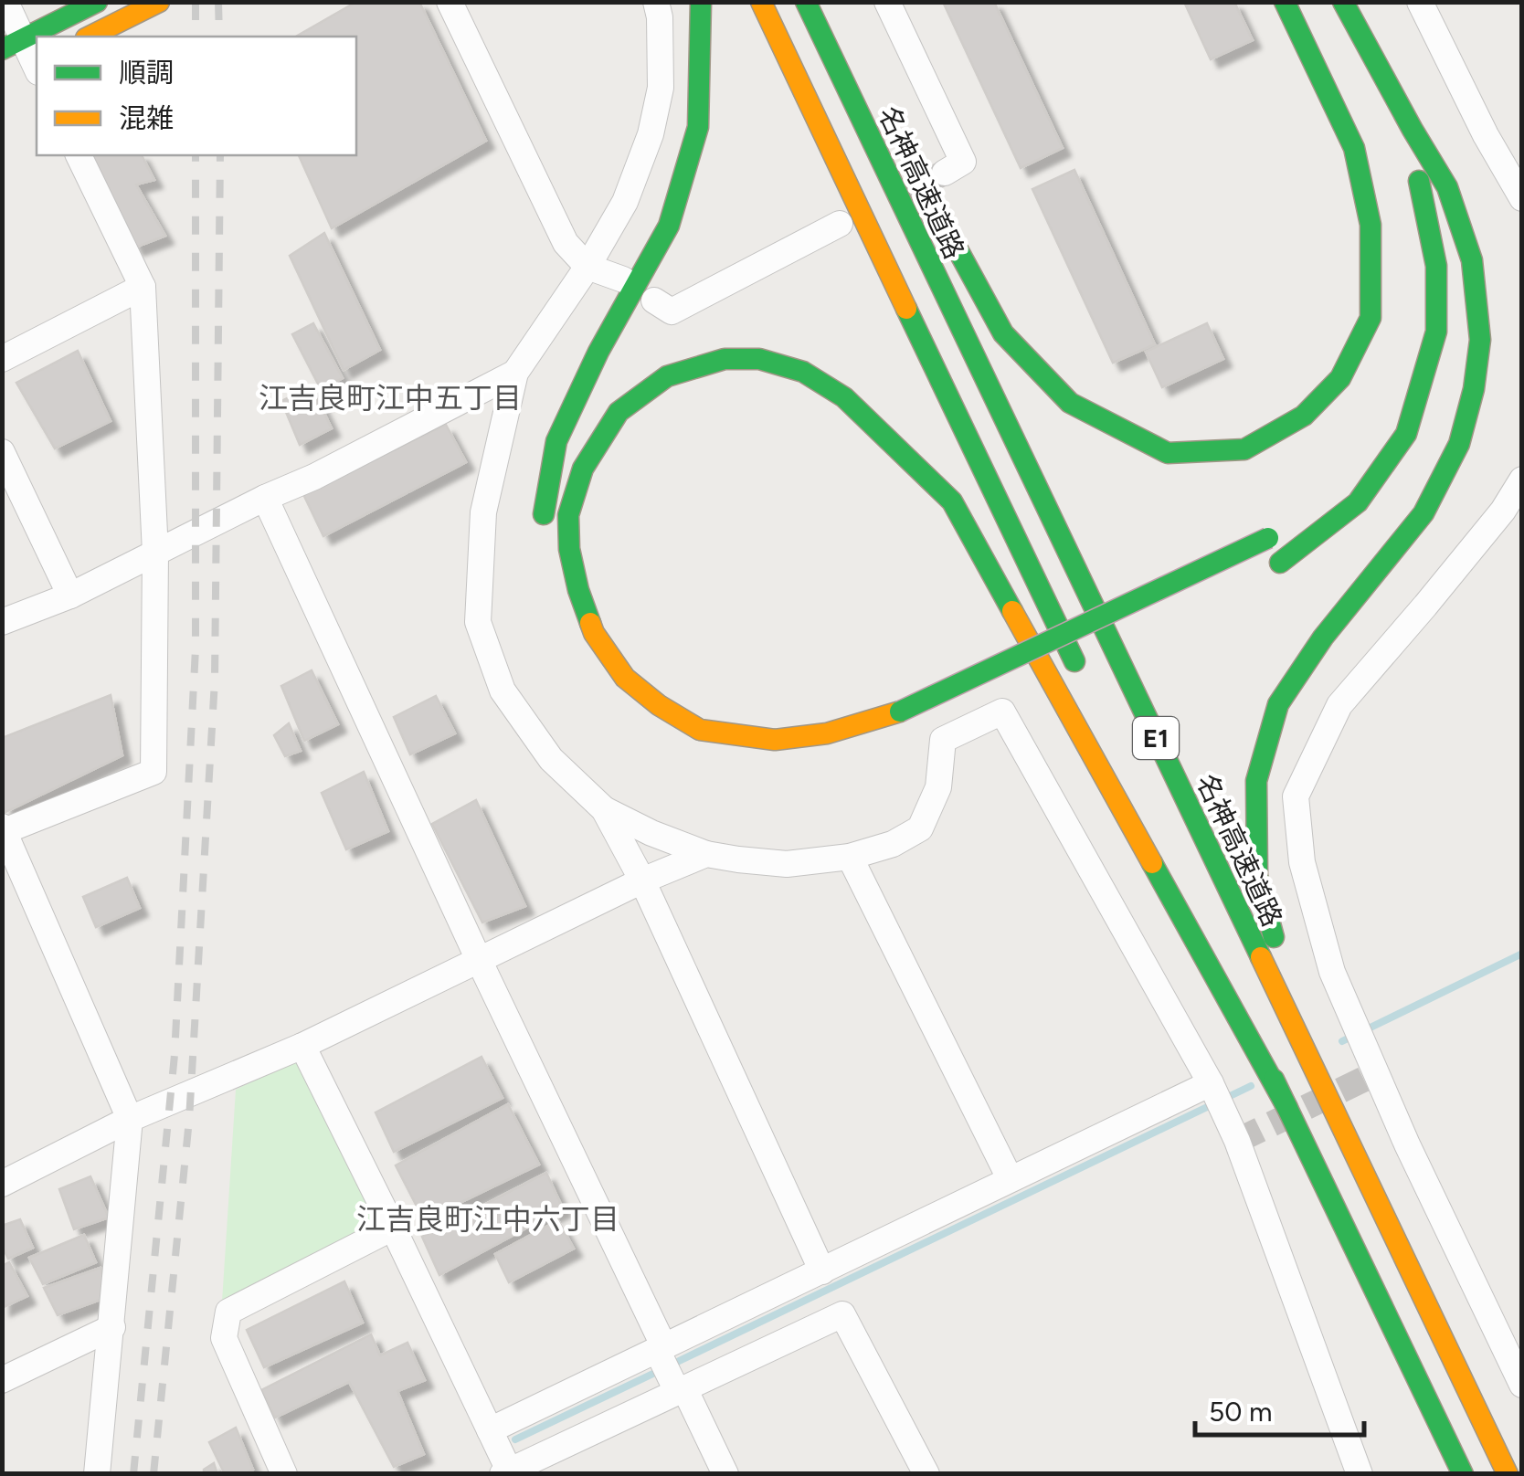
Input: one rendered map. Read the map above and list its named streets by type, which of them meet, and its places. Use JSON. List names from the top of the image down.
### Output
{
  "streets": {
    "main road": ["名神高速道路", "E1"]
  },
  "districts": ["江吉良町江中五丁目", "江吉良町江中六丁目"],
  "legend": ["順調", "混雑"],
  "scale_bar": "50 m"
}
